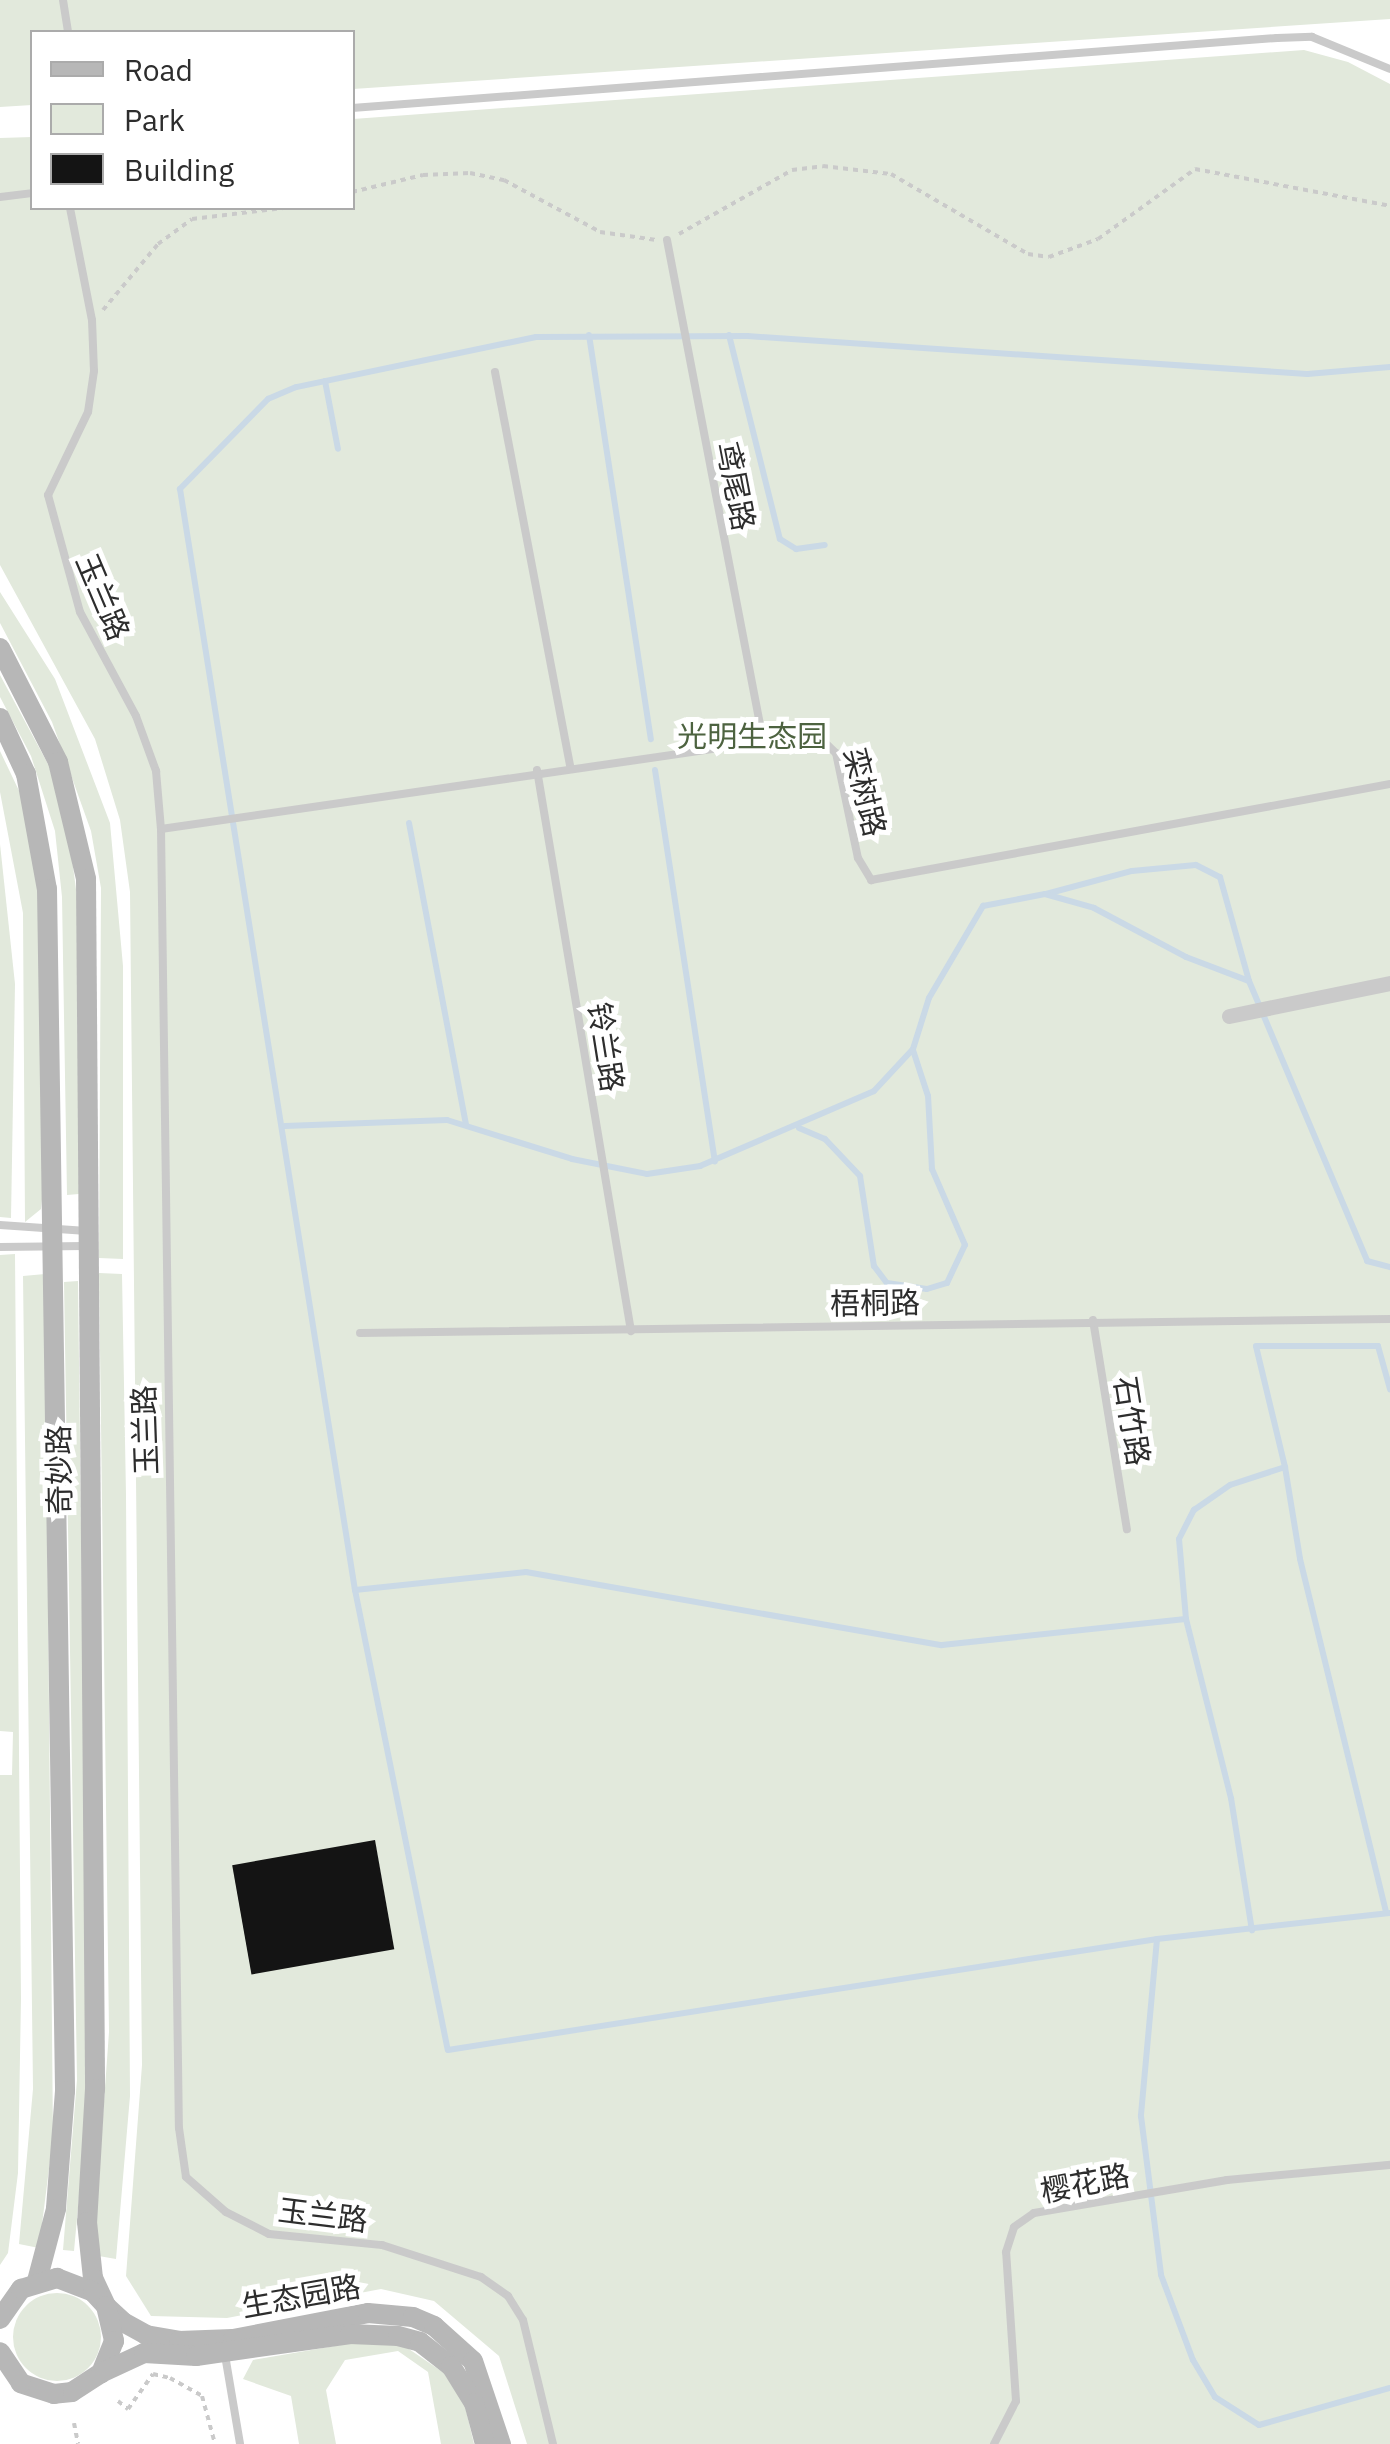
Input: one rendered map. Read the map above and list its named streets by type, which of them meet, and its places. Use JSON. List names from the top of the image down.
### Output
{
  "streets": {
    "street": ["奇妙路", "生态园路"],
    "lane": [
      "鸢尾路",
      "玉兰路",
      "栾树路",
      "铃兰路",
      "梧桐路",
      "石竹路",
      "樱花路"
    ]
  },
  "crossings": [
    ["鸢尾路", "栾树路"],
    ["玉兰路", "栾树路"],
    ["栾树路", "铃兰路"],
    ["铃兰路", "梧桐路"],
    ["梧桐路", "石竹路"],
    ["奇妙路", "生态园路"]
  ],
  "parks": ["光明生态园"],
  "legend": ["Road", "Park", "Building"]
}
